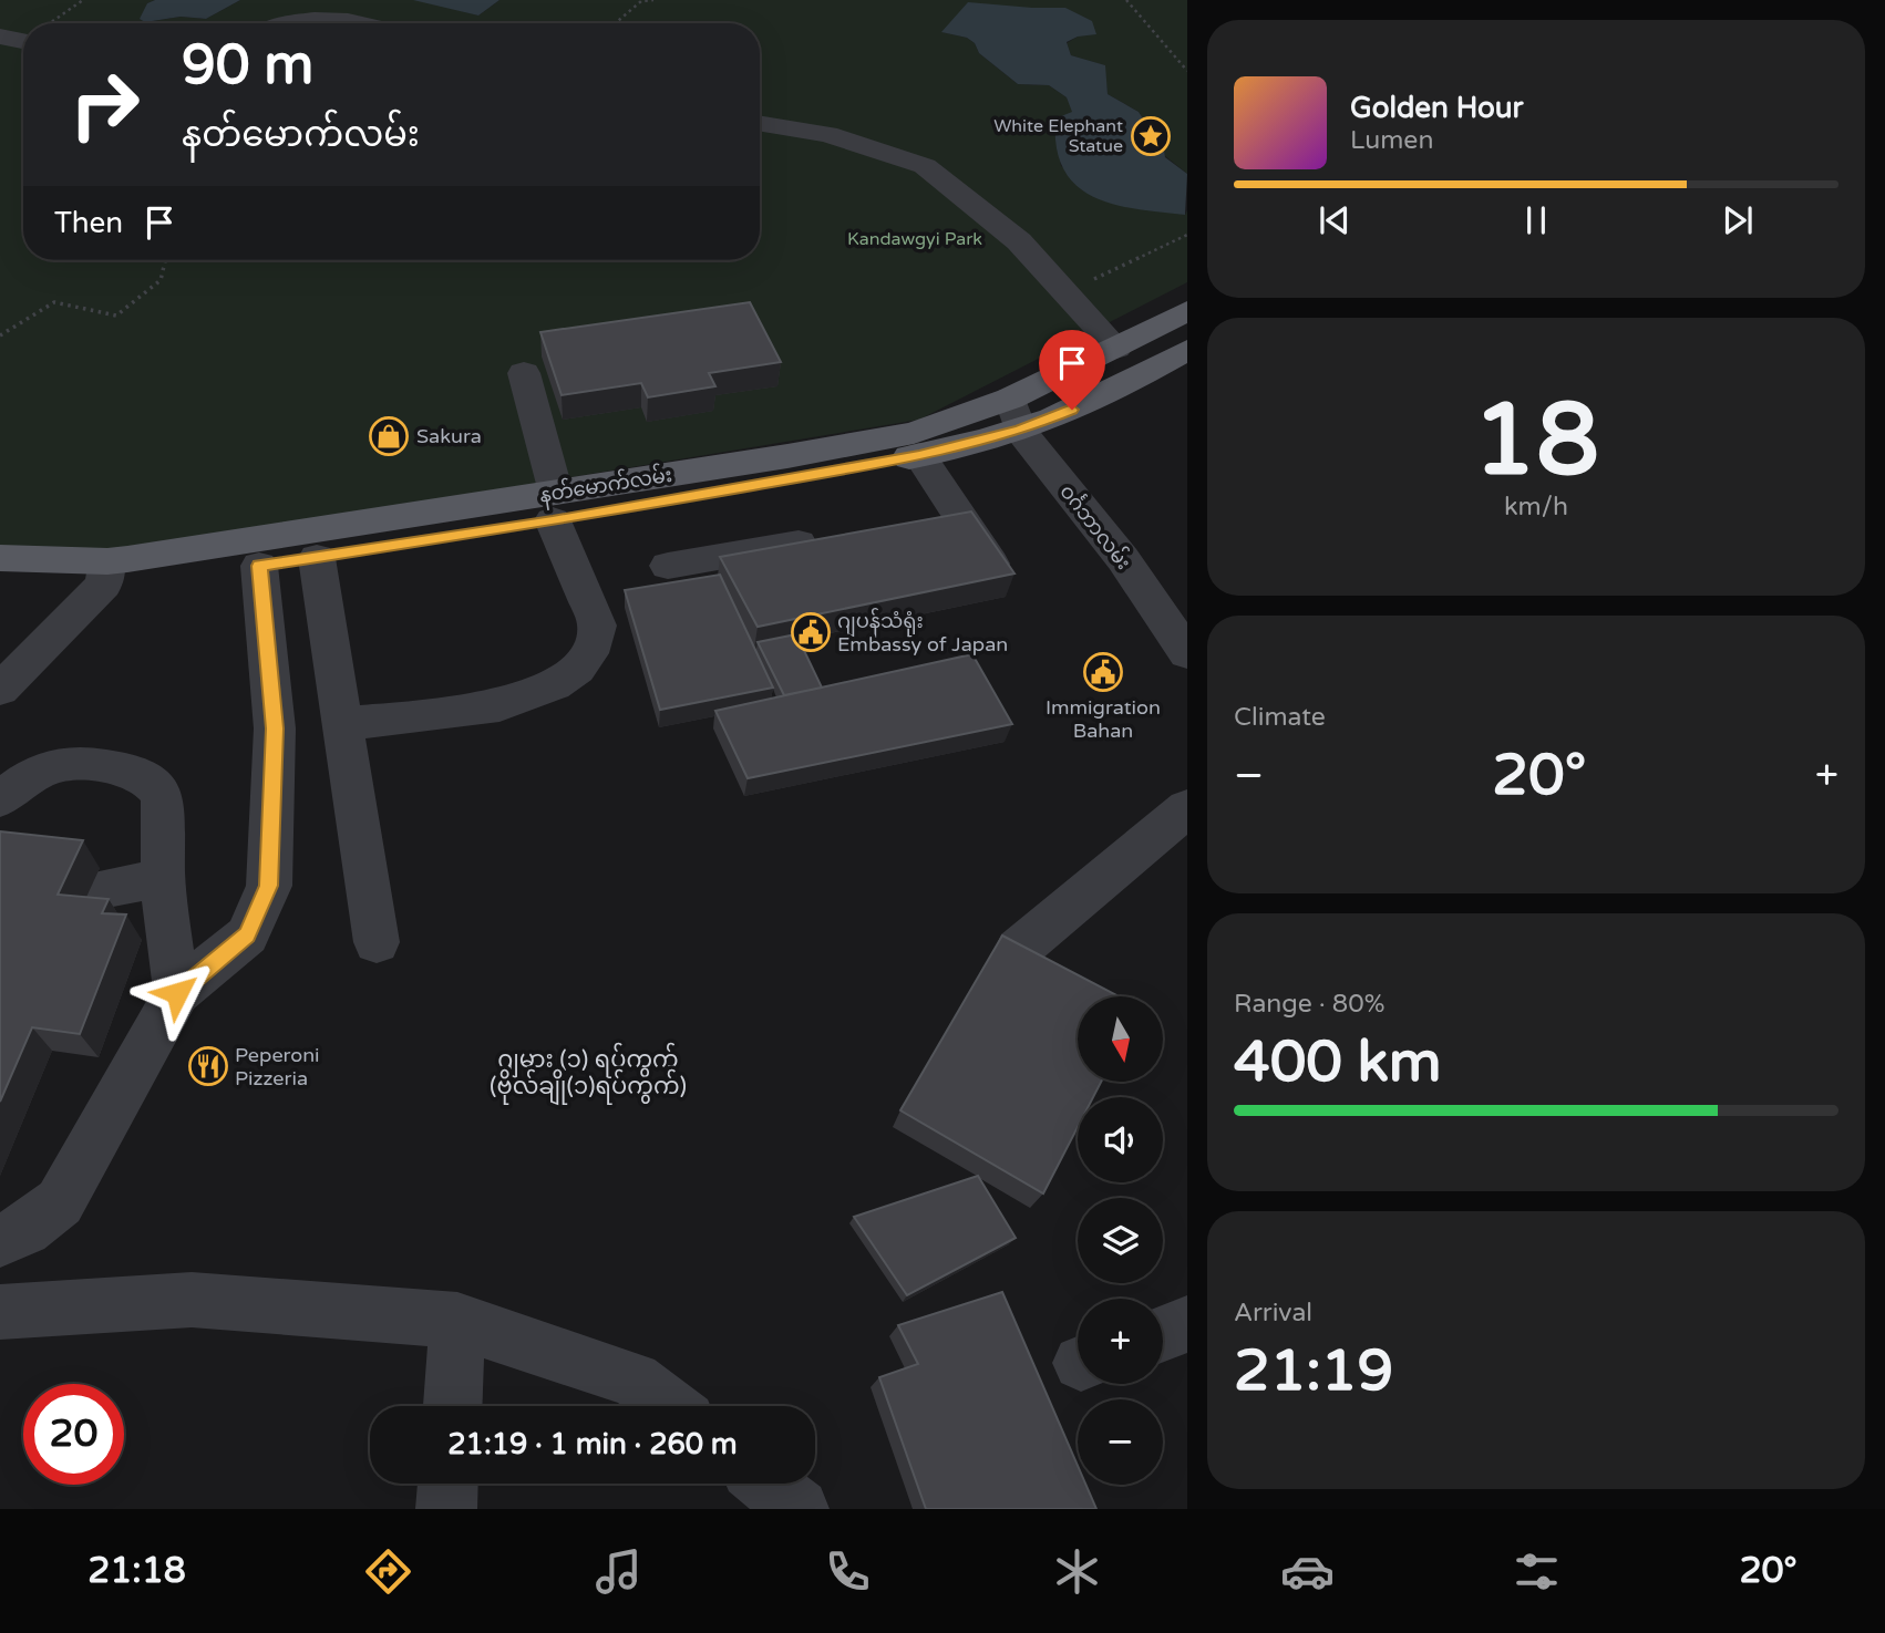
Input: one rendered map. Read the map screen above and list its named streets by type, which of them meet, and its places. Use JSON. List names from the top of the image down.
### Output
{
  "streets": {
    "main road": ["နတ်မောက်လမ်း"],
    "street": ["ဝင်္ဂဘာလမ်း"]
  },
  "crossings": [
    ["နတ်မောက်လမ်း", "ဝင်္ဂဘာလမ်း"]
  ],
  "districts": ["ဂျမား (၁) ရပ်ကွက် (ဗိုလ်ချို(၁)ရပ်ကွက်)"],
  "parks": ["Kandawgyi Park"],
  "places": {
    "place": ["White Elephant Statue"],
    "shop": ["Sakura"],
    "public building": ["ဂျပန်သံရုံး Embassy of Japan", "Immigration Bahan"],
    "restaurant": ["Peperoni Pizzeria"]
  },
  "north": "bottom",
  "page": {
    "turn": ["90 m", "နတ်မောက်လမ်း"],
    "song": ["Golden Hour", "Lumen"],
    "then": "Then",
    "tile": [
      ["18", "km/h"],
      "Climate",
      ["Range · 80%", "400 km"],
      ["Arrival", "21:19"]
    ],
    "heat": ["−", "20°", "+"],
    "map_buttons": ["+", "−"],
    "limit": "20",
    "trip": "21:19 · 1 min · 260 m",
    "tabs": ["21:18", "20°"]
  }
}
